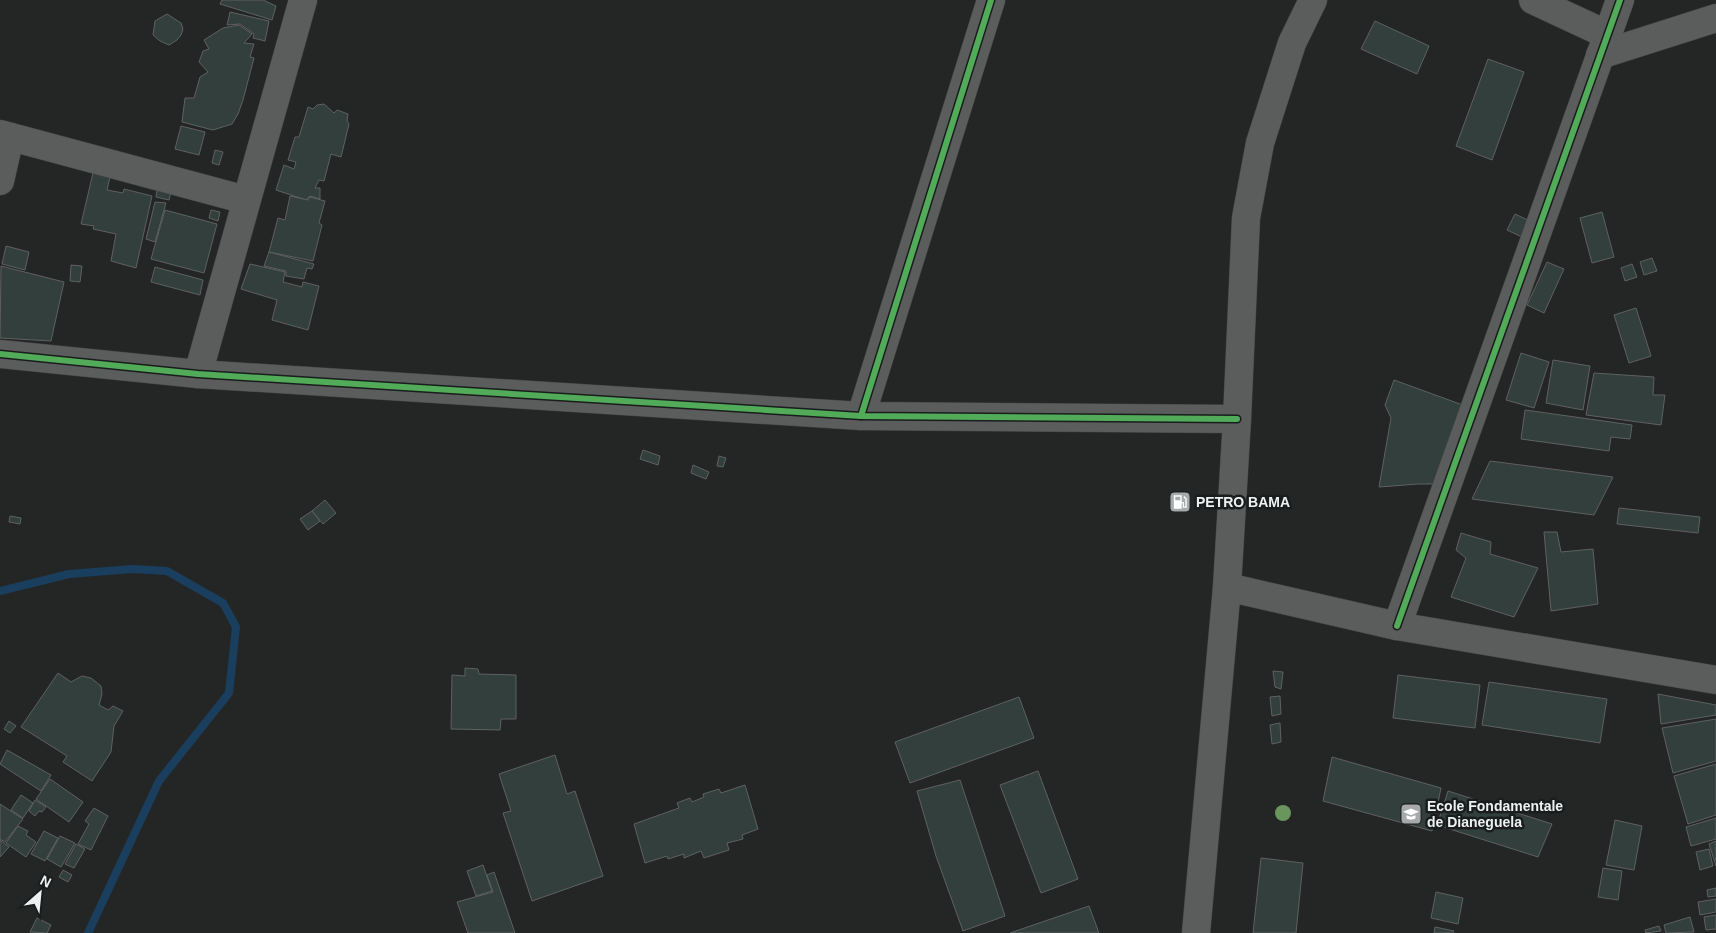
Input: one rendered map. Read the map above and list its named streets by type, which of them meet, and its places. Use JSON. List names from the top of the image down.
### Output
{
  "places": {
    "fuel station": ["PETRO BAMA"],
    "school or university": ["Ecole Fondamentale de Dianeguela"]
  },
  "north": "top right"
}
